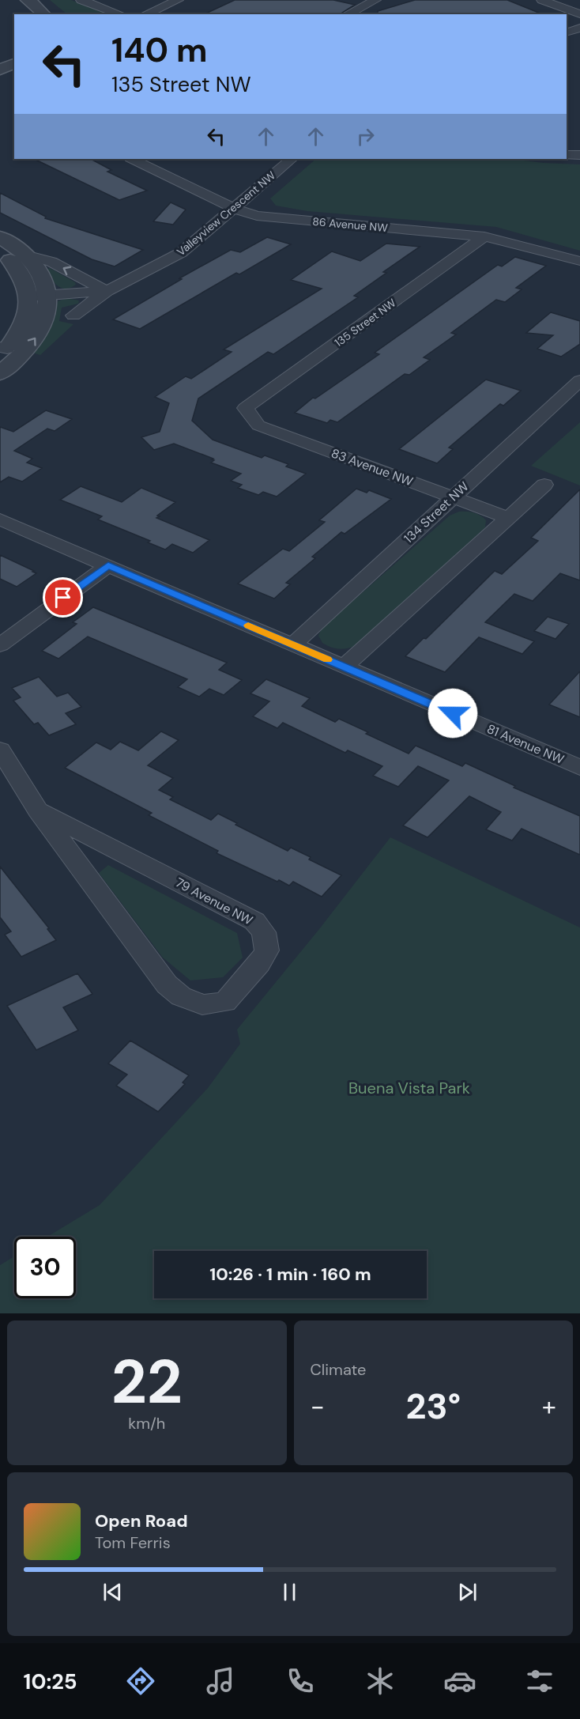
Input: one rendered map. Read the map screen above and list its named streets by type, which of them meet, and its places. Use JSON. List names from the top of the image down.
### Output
{
  "streets": {
    "street": [
      "Valleyview Crescent NW",
      "86 Avenue NW",
      "135 Street NW",
      "83 Avenue NW",
      "134 Street NW",
      "81 Avenue NW",
      "79 Avenue NW"
    ]
  },
  "crossings": [
    ["Valleyview Crescent NW", "86 Avenue NW"],
    ["86 Avenue NW", "135 Street NW"],
    ["135 Street NW", "83 Avenue NW"],
    ["83 Avenue NW", "134 Street NW"],
    ["134 Street NW", "81 Avenue NW"]
  ],
  "parks": ["Buena Vista Park"],
  "page": {
    "turn": ["140 m", "135 Street NW"],
    "limit": "30",
    "trip": "10:26 · 1 min · 160 m",
    "tile": [
      ["22", "km/h"],
      "Climate"
    ],
    "heat": ["−", "23°", "+"],
    "song": ["Open Road", "Tom Ferris"],
    "tabs": "10:25"
  }
}
